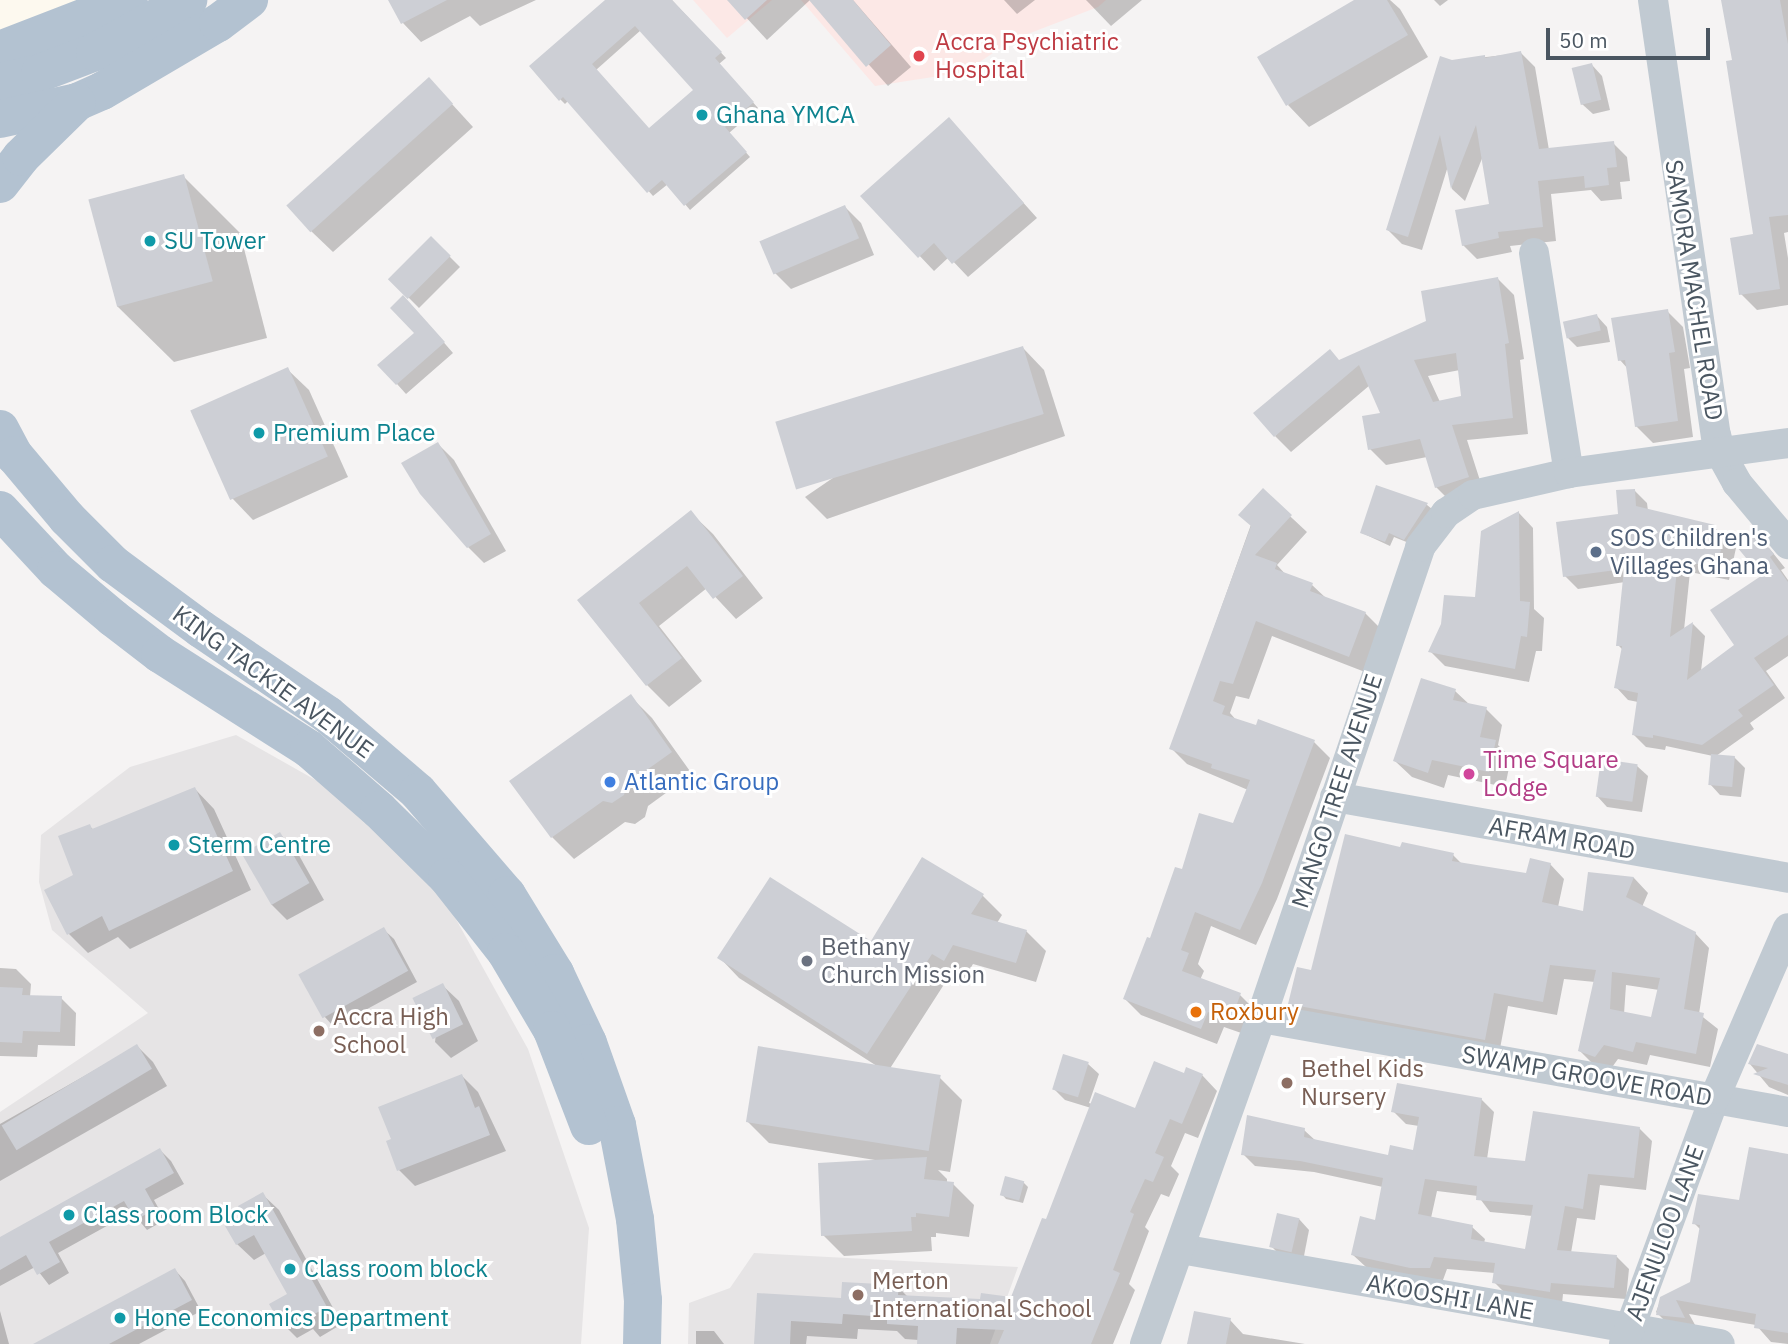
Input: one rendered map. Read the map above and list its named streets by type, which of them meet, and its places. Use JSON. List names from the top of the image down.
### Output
{
  "streets": {
    "main road": ["KING TACKIE AVENUE"],
    "street": [
      "SAMORA MACHEL ROAD",
      "MANGO TREE AVENUE",
      "AFRAM ROAD",
      "SWAMP GROOVE ROAD",
      "AJENULOO LANE",
      "AKOOSHI LANE"
    ]
  },
  "crossings": [
    ["SAMORA MACHEL ROAD", "MANGO TREE AVENUE"],
    ["MANGO TREE AVENUE", "AFRAM ROAD"],
    ["MANGO TREE AVENUE", "SWAMP GROOVE ROAD"],
    ["MANGO TREE AVENUE", "AKOOSHI LANE"],
    ["SWAMP GROOVE ROAD", "AJENULOO LANE"],
    ["AJENULOO LANE", "AKOOSHI LANE"]
  ],
  "places": [
    "Accra Psychiatric Hospital",
    "Ghana YMCA",
    "SU Tower",
    "Premium Place",
    "SOS Children's Villages Ghana",
    "Time Square Lodge",
    "Atlantic Group",
    "Sterm Centre",
    "Bethany Church Mission",
    "Roxbury",
    "Accra High School",
    "Bethel Kids Nursery",
    "Class room Block",
    "Class room block",
    "Merton International School",
    "Hone Economics Department"
  ],
  "scale_bar": "50 m"
}
